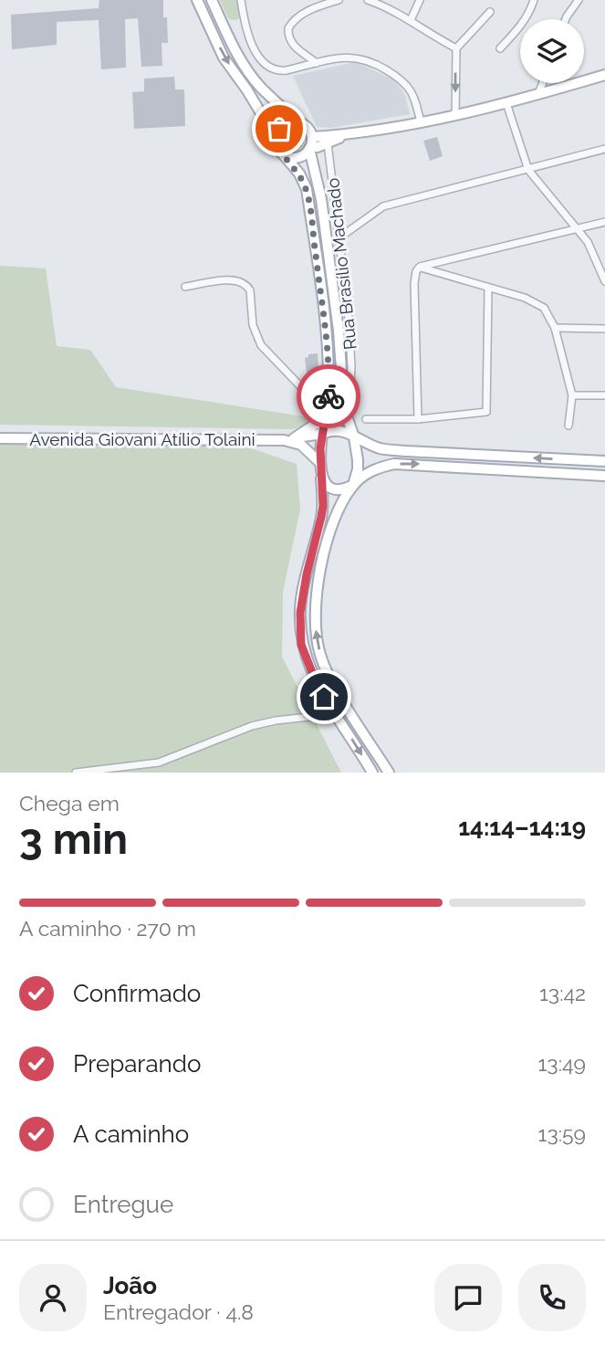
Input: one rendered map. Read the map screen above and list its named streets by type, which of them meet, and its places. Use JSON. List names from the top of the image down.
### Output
{
  "streets": {
    "main road": ["Avenida Giovani Atílio Tolaini"],
    "street": ["Rua Brasílio Machado"]
  },
  "page": {
    "heading": ["3 min", "Chega em", "14:14–14:19"],
    "panel": ["João", "Entregador · 4.8"],
    "bar": "A caminho · 270 m",
    "list": [
      ["Confirmado", "13:42"],
      ["Preparando", "13:49"],
      ["A caminho", "13:59"],
      "Entregue"
    ]
  }
}
